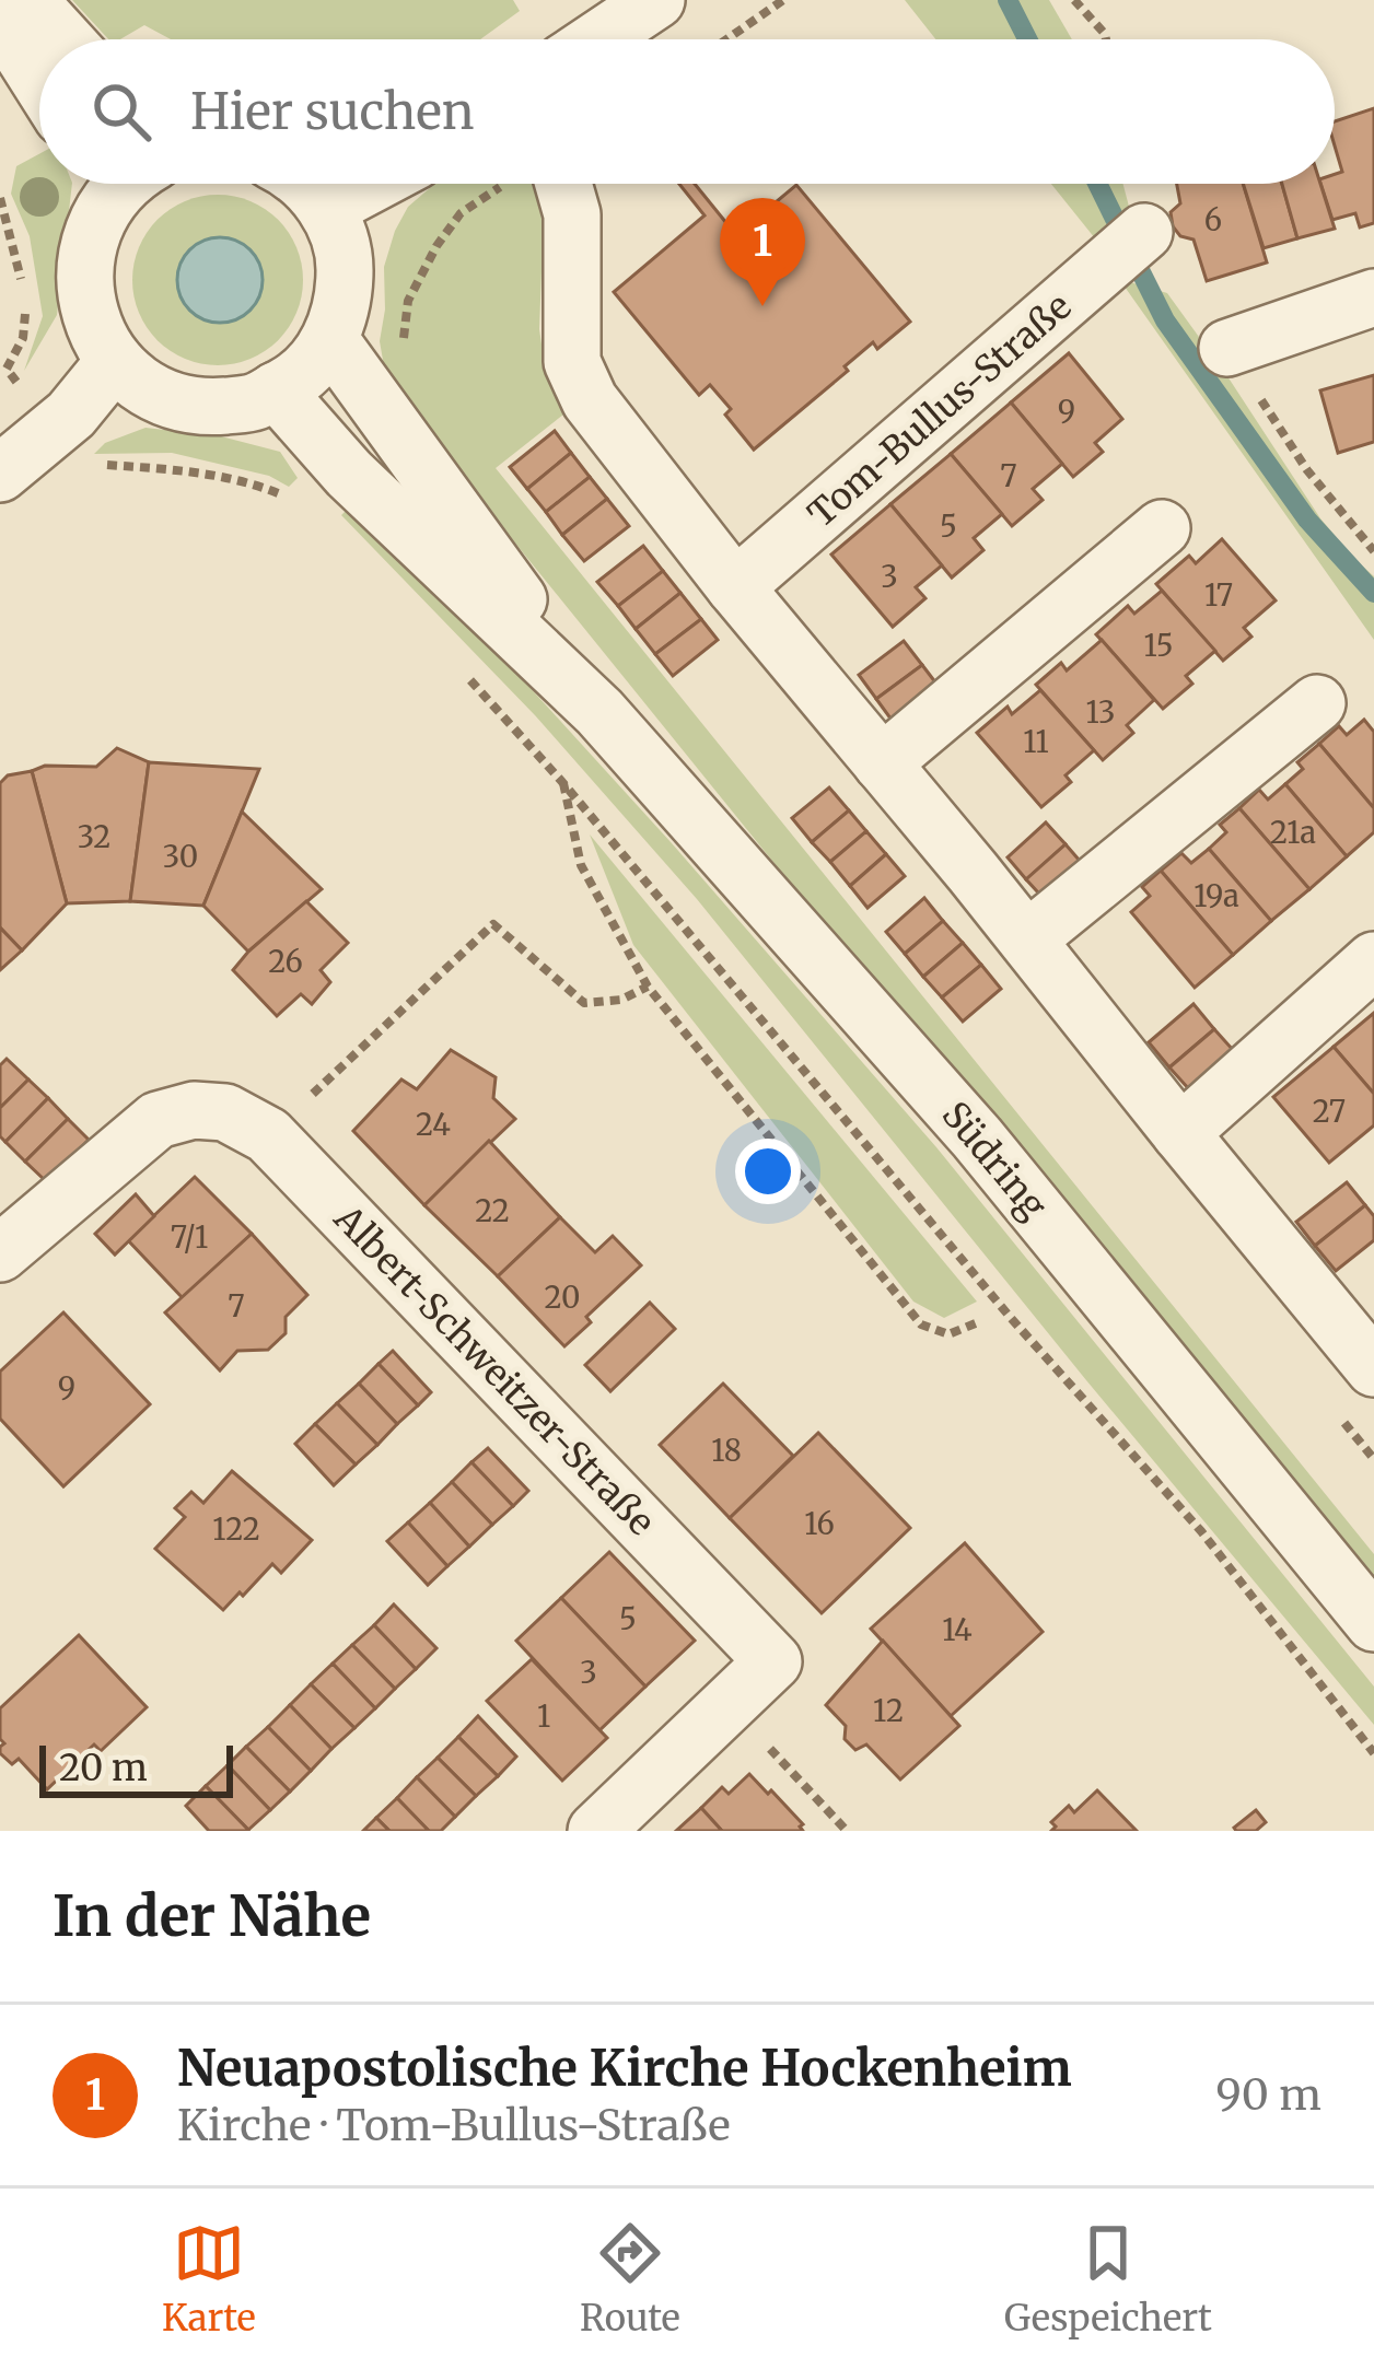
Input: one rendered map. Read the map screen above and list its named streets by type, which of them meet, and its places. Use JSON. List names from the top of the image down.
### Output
{
  "streets": {
    "street": ["Tom-Bullus-Straße", "Südring", "Albert-Schweitzer-Straße"]
  },
  "house_numbers": [
    "6",
    "9",
    "7",
    "5",
    "3",
    "17",
    "15",
    "13",
    "11",
    "21a",
    "32",
    "30",
    "19a",
    "26",
    "27",
    "24",
    "22",
    "7/1",
    "20",
    "7",
    "9",
    "18",
    "16",
    "122",
    "5",
    "14",
    "3",
    "12",
    "1"
  ],
  "scale_bar": "20 m",
  "page": {
    "search": "Hier suchen",
    "pins": "1",
    "scale": "20 m",
    "heading": "In der Nähe",
    "list": [
      {
        "mark": "1",
        "name": "Neuapostolische Kirche Hockenheim",
        "note": "Kirche · Tom-Bullus-Straße",
        "value": "90 m"
      }
    ],
    "nav": ["Karte", "Route", "Gespeichert"]
  }
}
